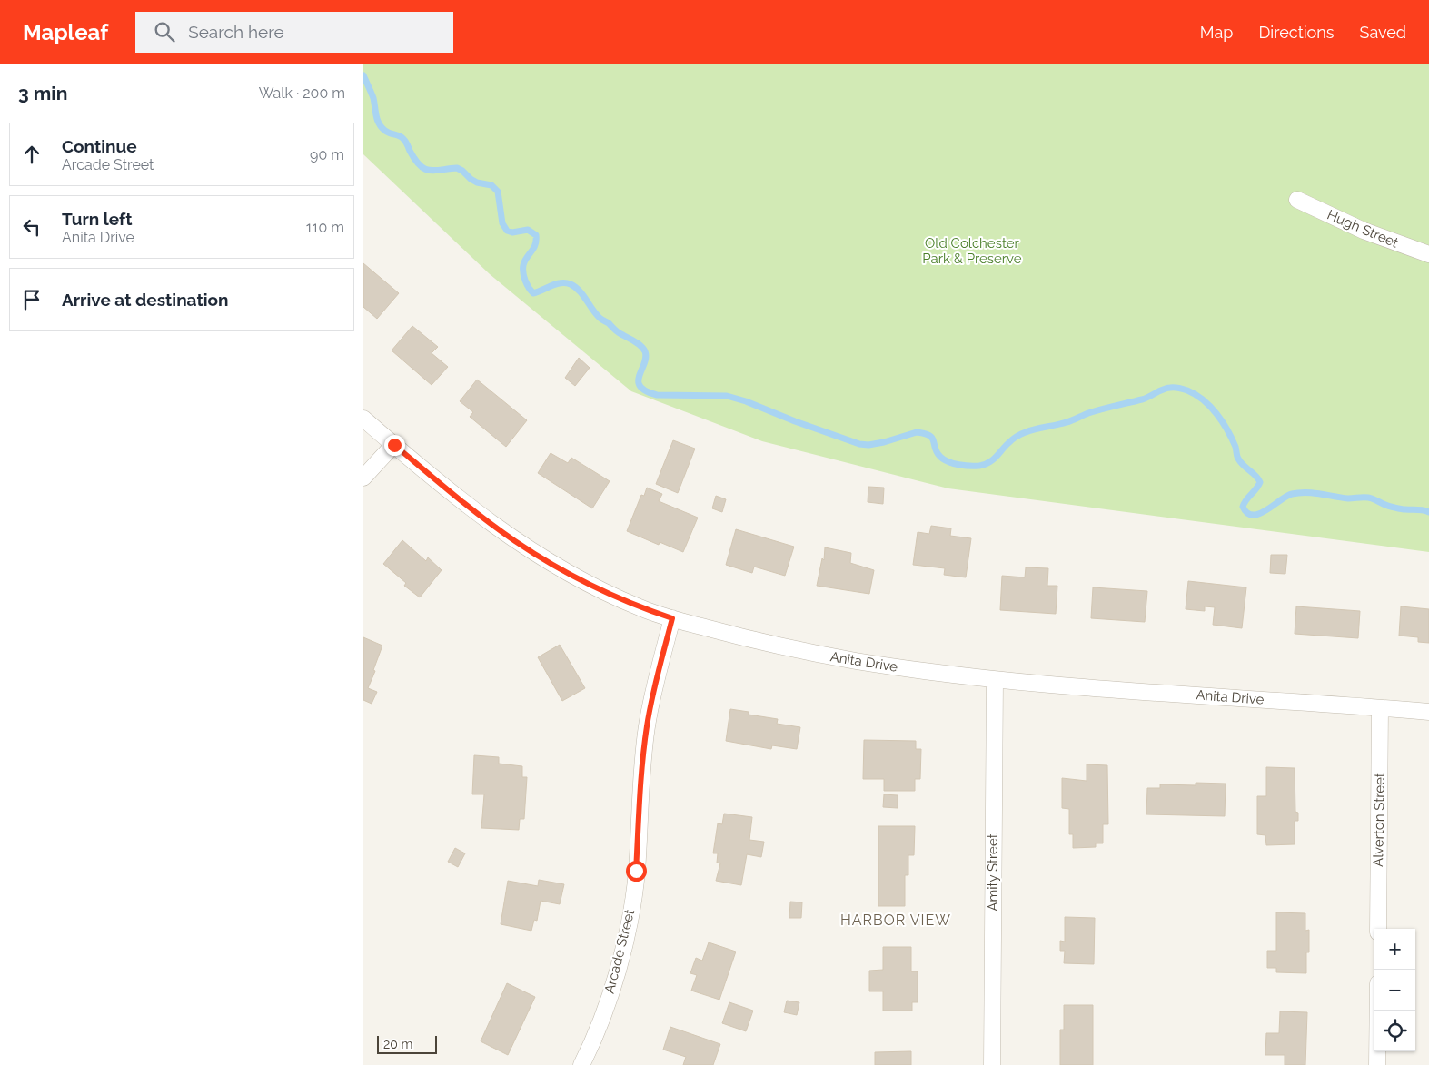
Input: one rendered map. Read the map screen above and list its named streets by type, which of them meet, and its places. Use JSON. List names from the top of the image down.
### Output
{
  "streets": {
    "street": [
      "Hugh Street",
      "Anita Drive",
      "Alverton Street",
      "Amity Street",
      "Arcade Street"
    ]
  },
  "crossings": [
    ["Anita Drive", "Alverton Street"],
    ["Anita Drive", "Amity Street"],
    ["Anita Drive", "Arcade Street"]
  ],
  "districts": ["HARBOR VIEW"],
  "parks": ["Old Colchester Park & Preserve"],
  "scale_bar": "20 m",
  "page": {
    "header": "Mapleaf",
    "search": "Search here",
    "nav": ["Map", "Directions", "Saved"],
    "heading": ["3 min", "Walk · 200 m"],
    "list": [
      ["Continue", "Arcade Street", "90 m"],
      ["Turn left", "Anita Drive", "110 m"],
      "Arrive at destination"
    ],
    "map_buttons": ["+", "−"],
    "scale": "20 m"
  }
}
